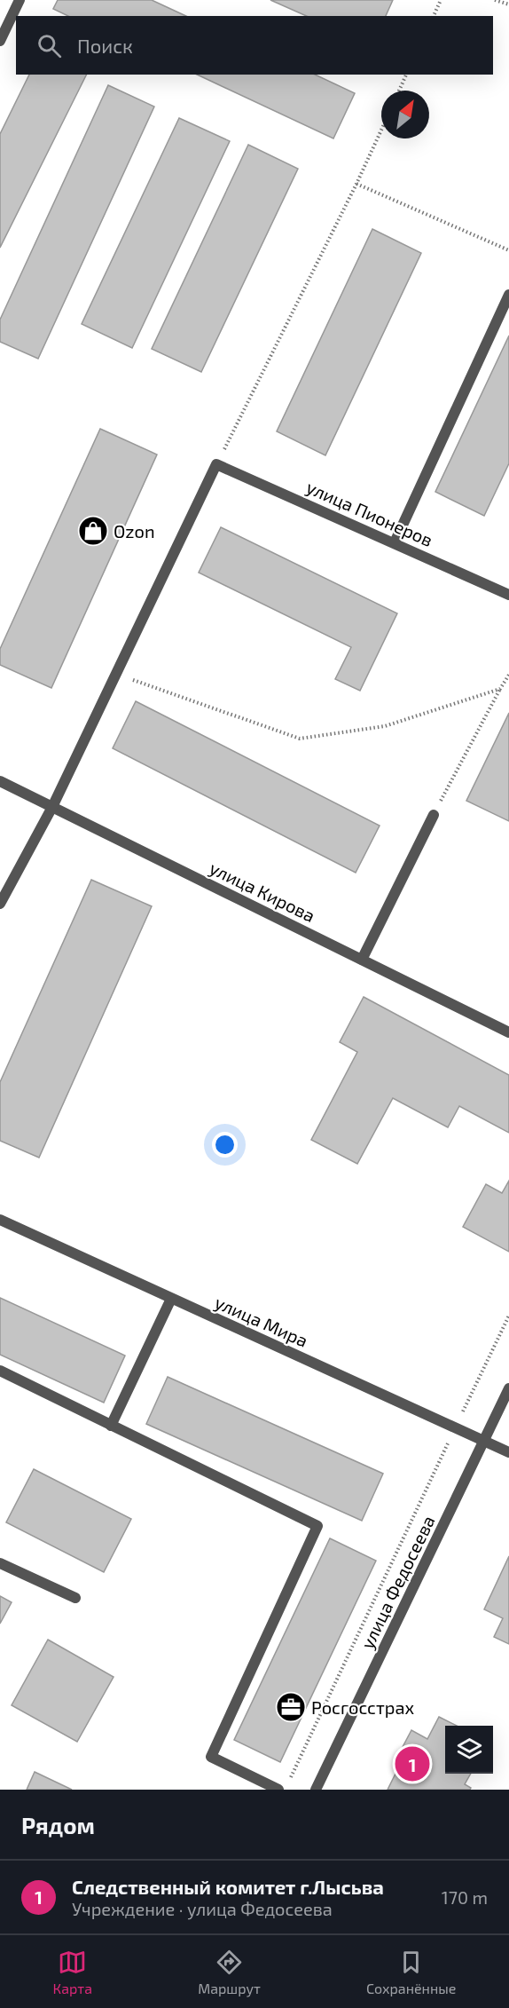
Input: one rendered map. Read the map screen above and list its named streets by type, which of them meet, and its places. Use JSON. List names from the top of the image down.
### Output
{
  "streets": {
    "street": [
      "улица Пионеров",
      "улица Кирова",
      "улица Мира",
      "улица Федосеева"
    ]
  },
  "crossings": [
    ["улица Мира", "улица Федосеева"]
  ],
  "places": {
    "shop": ["Ozon"],
    "office": ["Росгосстрах"]
  },
  "north": "top right",
  "page": {
    "search": "Поиск",
    "pins": "1",
    "heading": "Рядом",
    "list": [
      {
        "mark": "1",
        "name": "Следственный комитет г.Лысьва",
        "note": "Учреждение · улица Федосеева",
        "value": "170 m"
      }
    ],
    "nav": ["Карта", "Маршрут", "Сохранённые"]
  }
}
